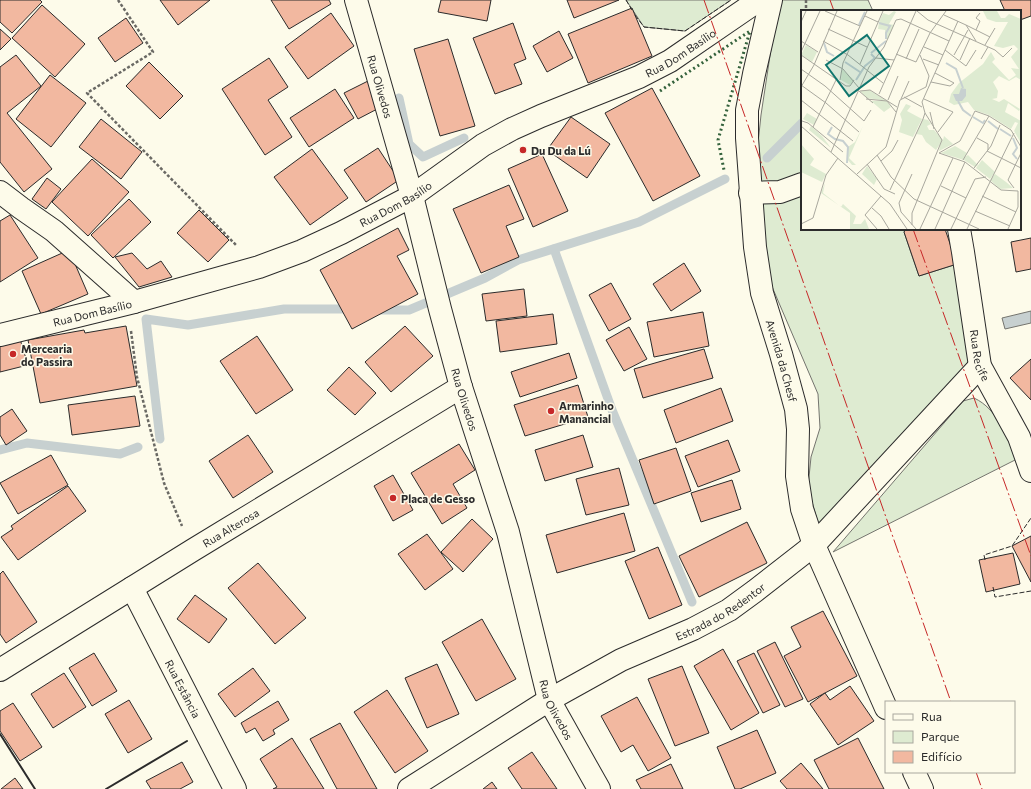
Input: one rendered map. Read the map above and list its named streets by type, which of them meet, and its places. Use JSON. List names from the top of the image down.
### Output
{
  "streets": {
    "street": [
      "Rua Dom Basílio",
      "Rua Olivedos",
      "Rua Recife",
      "Avenida da Chesf",
      "Rua Alterosa",
      "Estrada do Redentor",
      "Rua Estância"
    ]
  },
  "crossings": [
    ["Rua Dom Basílio", "Rua Olivedos"],
    ["Rua Olivedos", "Rua Alterosa"],
    ["Rua Olivedos", "Estrada do Redentor"],
    ["Rua Recife", "Estrada do Redentor"],
    ["Avenida da Chesf", "Estrada do Redentor"],
    ["Rua Alterosa", "Rua Estância"]
  ],
  "places": [
    "Du Du da Lú",
    "Mercearia do Passira",
    "Armarinho Manancial",
    "Placa de Gesso"
  ],
  "legend": ["Rua", "Parque", "Edifício"]
}
